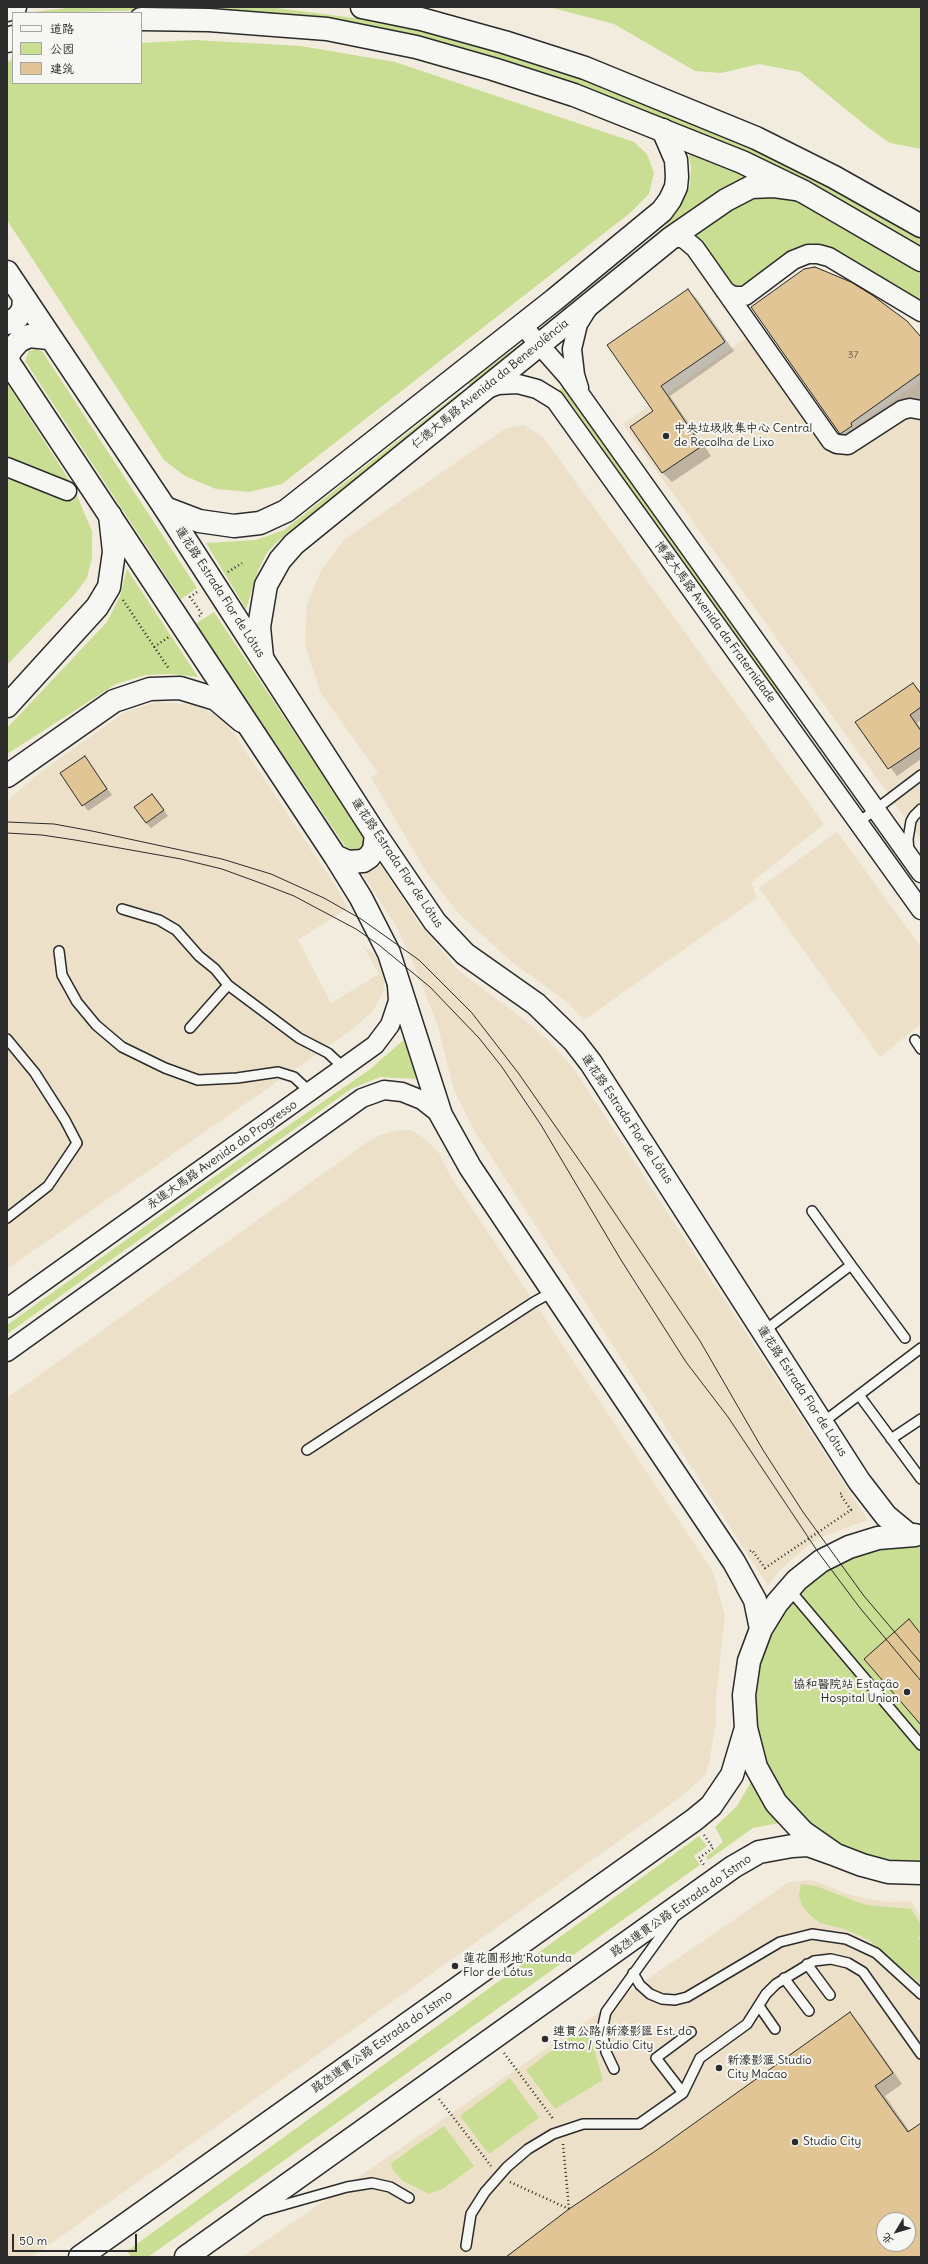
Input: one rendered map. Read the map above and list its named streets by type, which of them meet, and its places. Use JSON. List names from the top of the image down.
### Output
{
  "streets": {
    "main road": ["仁德大馬路 Avenida da Benevolência", "蓮花路 Estrada Flor de Lótus", "路氹連貫公路 Estrada do Istmo"],
    "street": ["博愛大馬路 Avenida da Fraternidade", "永進大馬路 Avenida do Progresso"]
  },
  "crossings": [
    ["仁德大馬路 Avenida da Benevolência", "蓮花路 Estrada Flor de Lótus"],
    ["仁德大馬路 Avenida da Benevolência", "博愛大馬路 Avenida da Fraternidade"]
  ],
  "places": [
    "中央垃圾收集中心 Central de Recolha de Lixo",
    "協和醫院站 Estação Hospital Union",
    "蓮花圓形地 Rotunda Flor de Lótus",
    "連貫公路/新濠影匯 Est. do Istmo / Studio City",
    "新濠影滙 Studio City Macao",
    "Studio City"
  ],
  "house_numbers": ["37"],
  "legend": ["道路", "公园", "建筑"],
  "scale_bar": "50 m",
  "north": "bottom left"
}
